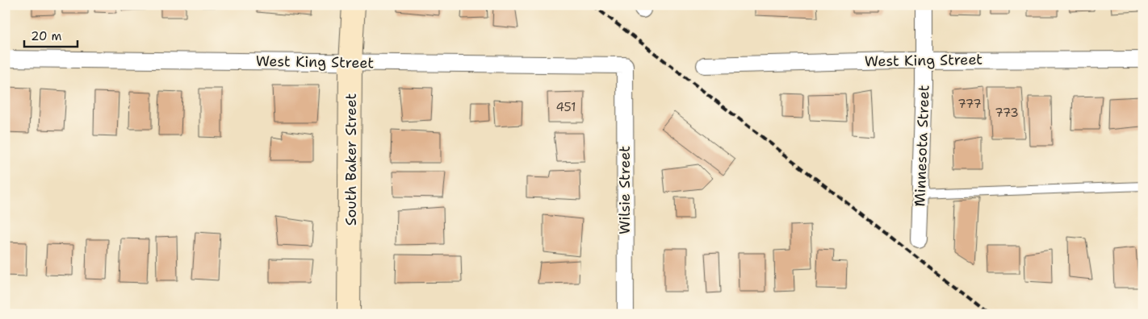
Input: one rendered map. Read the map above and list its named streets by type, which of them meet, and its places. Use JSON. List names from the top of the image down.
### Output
{
  "streets": {
    "street": [
      "West King Street",
      "Minnesota Street",
      "South Baker Street",
      "Wilsie Street"
    ]
  },
  "crossings": [
    ["West King Street", "Minnesota Street"],
    ["West King Street", "South Baker Street"],
    ["West King Street", "Wilsie Street"]
  ],
  "house_numbers": ["777", "451", "773"],
  "scale_bar": "20 m"
}
